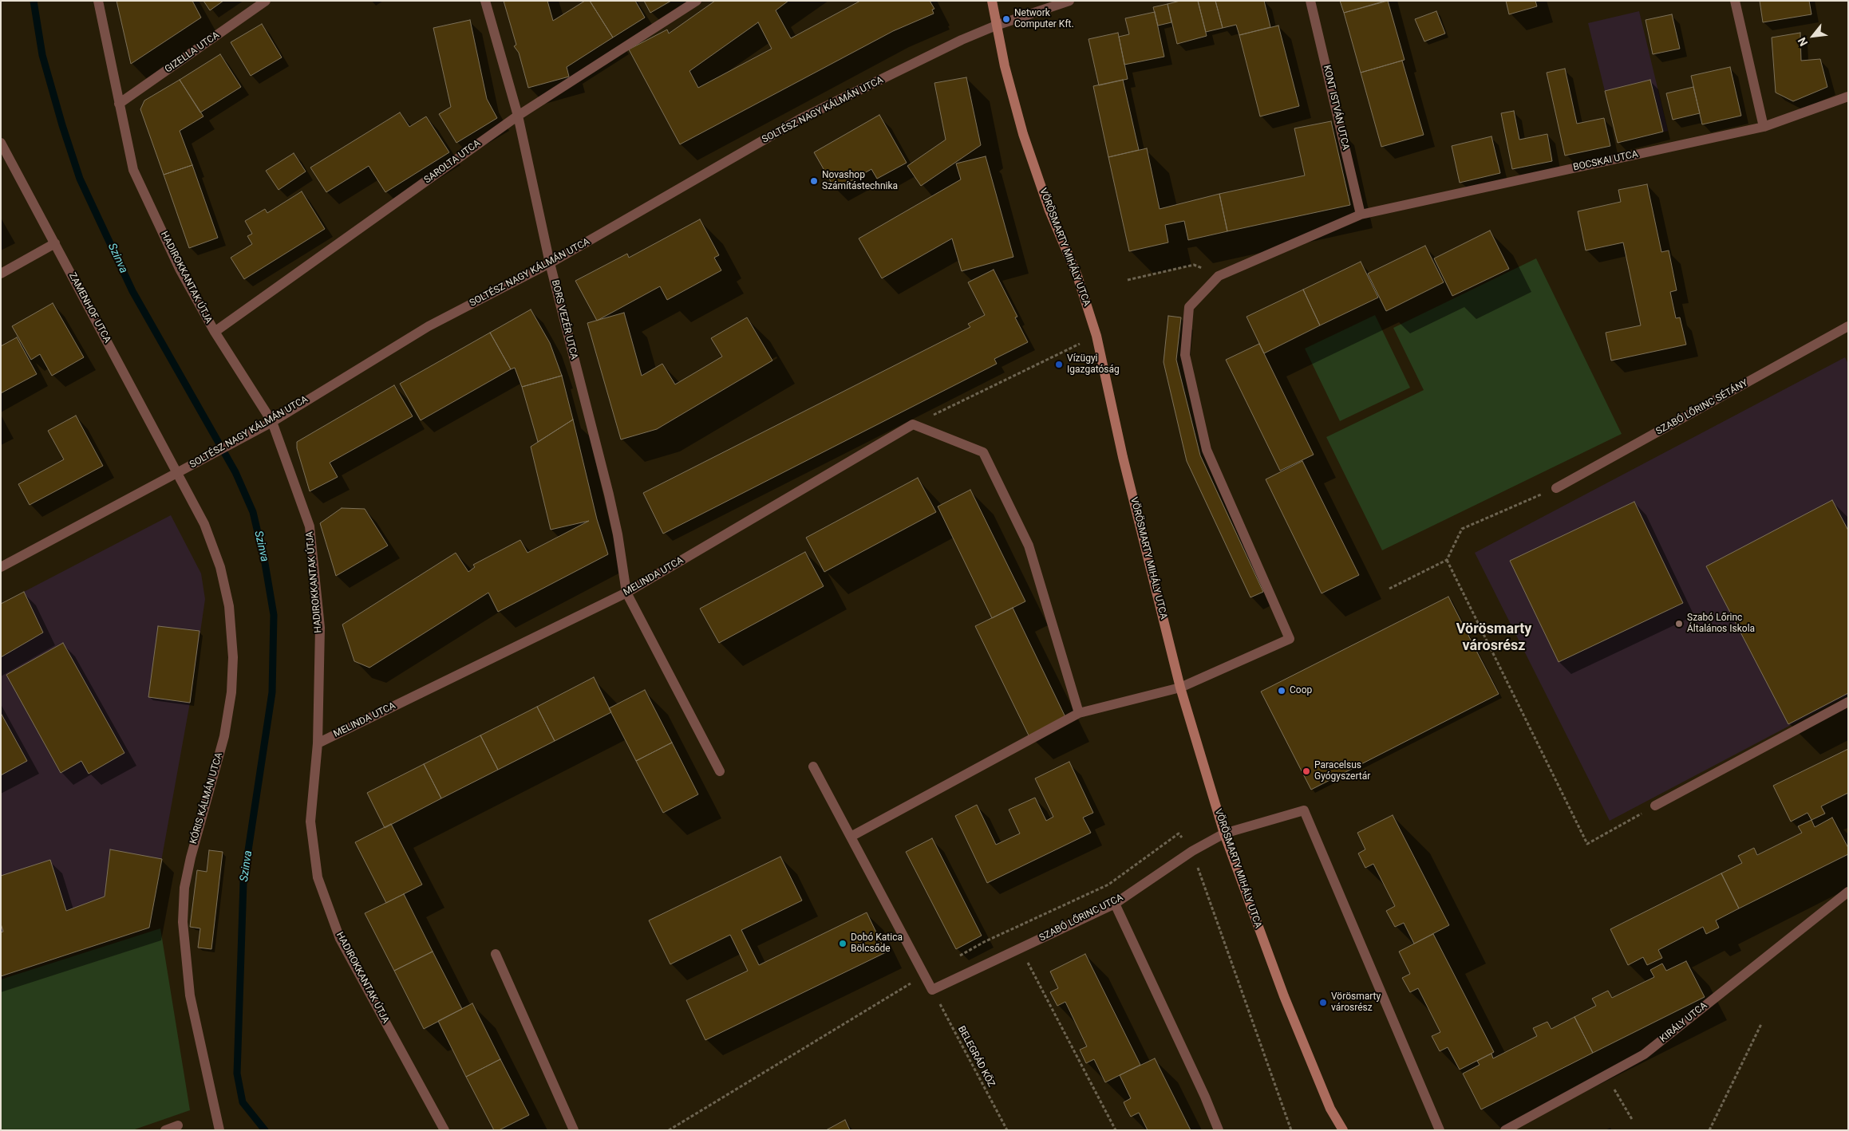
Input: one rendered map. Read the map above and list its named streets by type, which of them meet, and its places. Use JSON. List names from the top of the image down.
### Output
{
  "streets": {
    "main road": ["VÖRÖSMARTY MIHÁLY UTCA"],
    "street": [
      "GIZELLA UTCA",
      "KONT ISTVÁN UTCA",
      "SOLTÉSZ NAGY KÁLMÁN UTCA",
      "BOCSKAI UTCA",
      "SAROLTA UTCA",
      "HADIROKKANTAK ÚTJA",
      "ZAMENHOF UTCA",
      "BORS VEZÉR UTCA",
      "SZABÓ LŐRINC SÉTÁNY",
      "MELINDA UTCA",
      "KÓRIS KÁLMÁN UTCA",
      "SZABÓ LŐRINC UTCA",
      "KIRÁLY UTCA"
    ],
    "path": ["BELEGRÁD KÖZ"]
  },
  "crossings": [
    ["GIZELLA UTCA", "HADIROKKANTAK ÚTJA"],
    ["KONT ISTVÁN UTCA", "BOCSKAI UTCA"],
    ["SOLTÉSZ NAGY KÁLMÁN UTCA", "VÖRÖSMARTY MIHÁLY UTCA"],
    ["SOLTÉSZ NAGY KÁLMÁN UTCA", "HADIROKKANTAK ÚTJA"],
    ["SOLTÉSZ NAGY KÁLMÁN UTCA", "ZAMENHOF UTCA"],
    ["SOLTÉSZ NAGY KÁLMÁN UTCA", "BORS VEZÉR UTCA"],
    ["SOLTÉSZ NAGY KÁLMÁN UTCA", "KÓRIS KÁLMÁN UTCA"],
    ["SAROLTA UTCA", "HADIROKKANTAK ÚTJA"],
    ["SAROLTA UTCA", "BORS VEZÉR UTCA"],
    ["VÖRÖSMARTY MIHÁLY UTCA", "SZABÓ LŐRINC UTCA"],
    ["HADIROKKANTAK ÚTJA", "MELINDA UTCA"],
    ["ZAMENHOF UTCA", "KÓRIS KÁLMÁN UTCA"],
    ["BORS VEZÉR UTCA", "MELINDA UTCA"],
    ["SZABÓ LŐRINC UTCA", "BELEGRÁD KÖZ"]
  ],
  "districts": ["Vörösmarty városrész"],
  "water": ["Szinva"],
  "places": [
    "Network Computer Kft.",
    "Novashop Számítástechnika",
    "Vízügyi Igazgatóság",
    "Szabó Lőrinc Általános Iskola",
    "Coop",
    "Paracelsus Gyógyszertár",
    "Dobó Katica Bölcsőde",
    "Vörösmarty városrész"
  ],
  "north": "bottom left"
}
